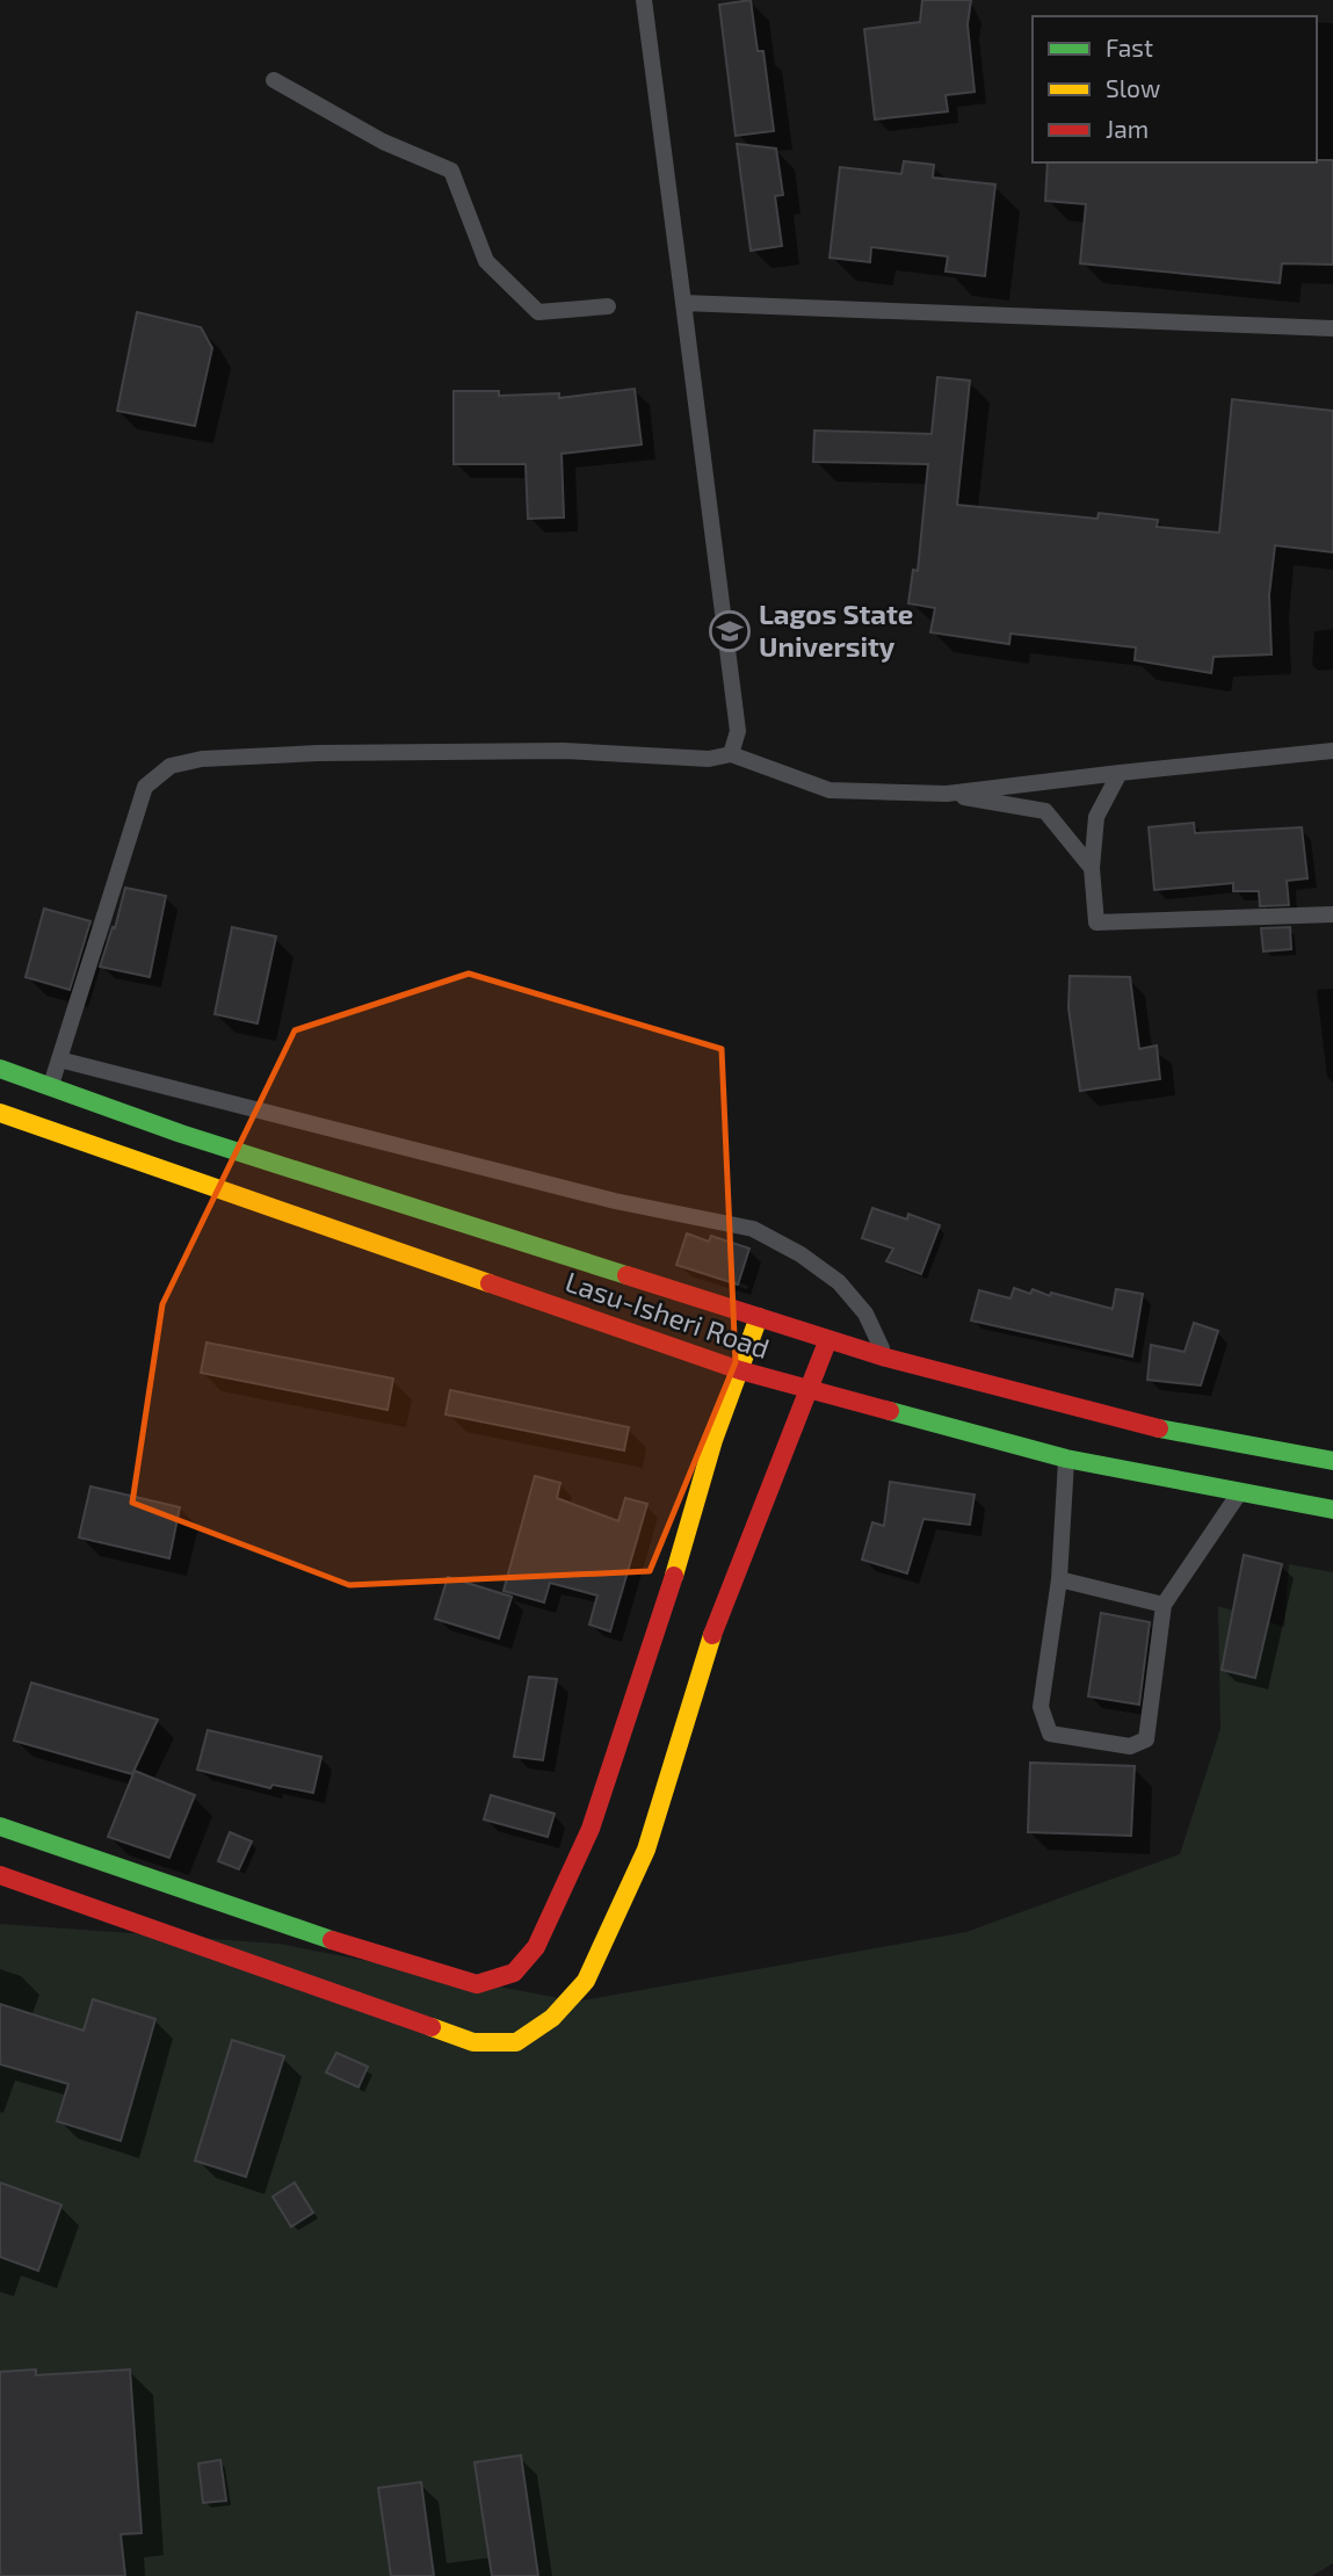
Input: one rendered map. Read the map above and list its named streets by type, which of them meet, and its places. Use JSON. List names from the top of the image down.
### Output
{
  "streets": {
    "main road": ["Lasu-Isheri Road"]
  },
  "places": {
    "school or university": ["Lagos State University"]
  },
  "legend": ["Fast", "Slow", "Jam"]
}
